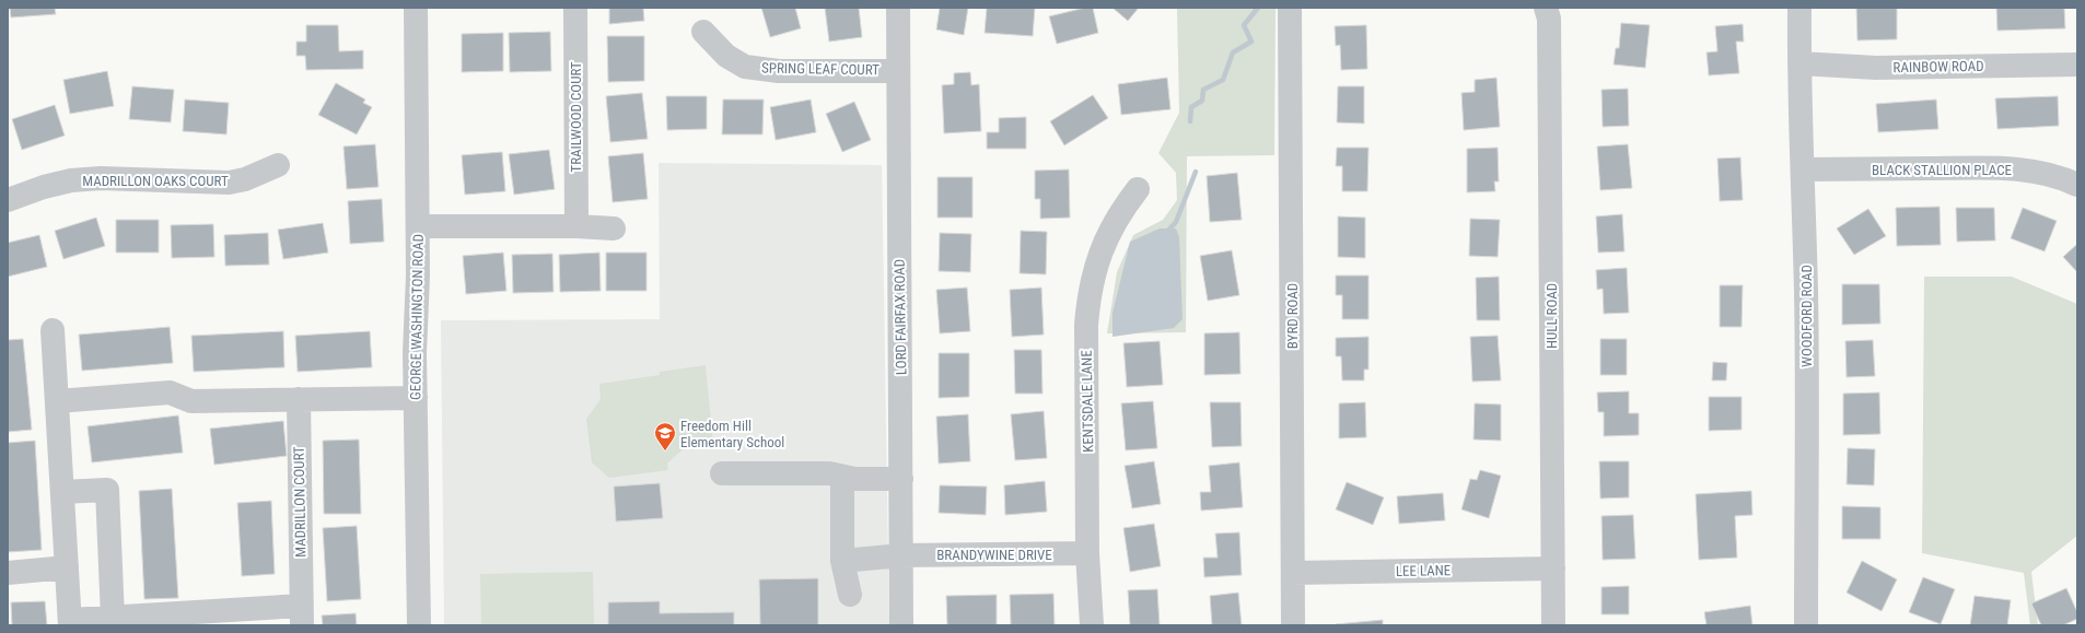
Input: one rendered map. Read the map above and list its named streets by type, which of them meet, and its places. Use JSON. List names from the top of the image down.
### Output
{
  "streets": {
    "street": [
      "RAINBOW ROAD",
      "SPRING LEAF COURT",
      "TRAILWOOD COURT",
      "BLACK STALLION PLACE",
      "MADRILLON OAKS COURT",
      "BYRD ROAD",
      "HULL ROAD",
      "WOODFORD ROAD",
      "GEORGE WASHINGTON ROAD",
      "LORD FAIRFAX ROAD",
      "KENTSDALE LANE",
      "MADRILLON COURT",
      "BRANDYWINE DRIVE",
      "LEE LANE"
    ]
  },
  "crossings": [
    ["RAINBOW ROAD", "WOODFORD ROAD"],
    ["SPRING LEAF COURT", "LORD FAIRFAX ROAD"],
    ["BLACK STALLION PLACE", "WOODFORD ROAD"],
    ["BYRD ROAD", "LEE LANE"],
    ["HULL ROAD", "LEE LANE"],
    ["LORD FAIRFAX ROAD", "BRANDYWINE DRIVE"],
    ["KENTSDALE LANE", "BRANDYWINE DRIVE"]
  ],
  "places": {
    "school or university": ["Freedom Hill Elementary School"]
  }
}
